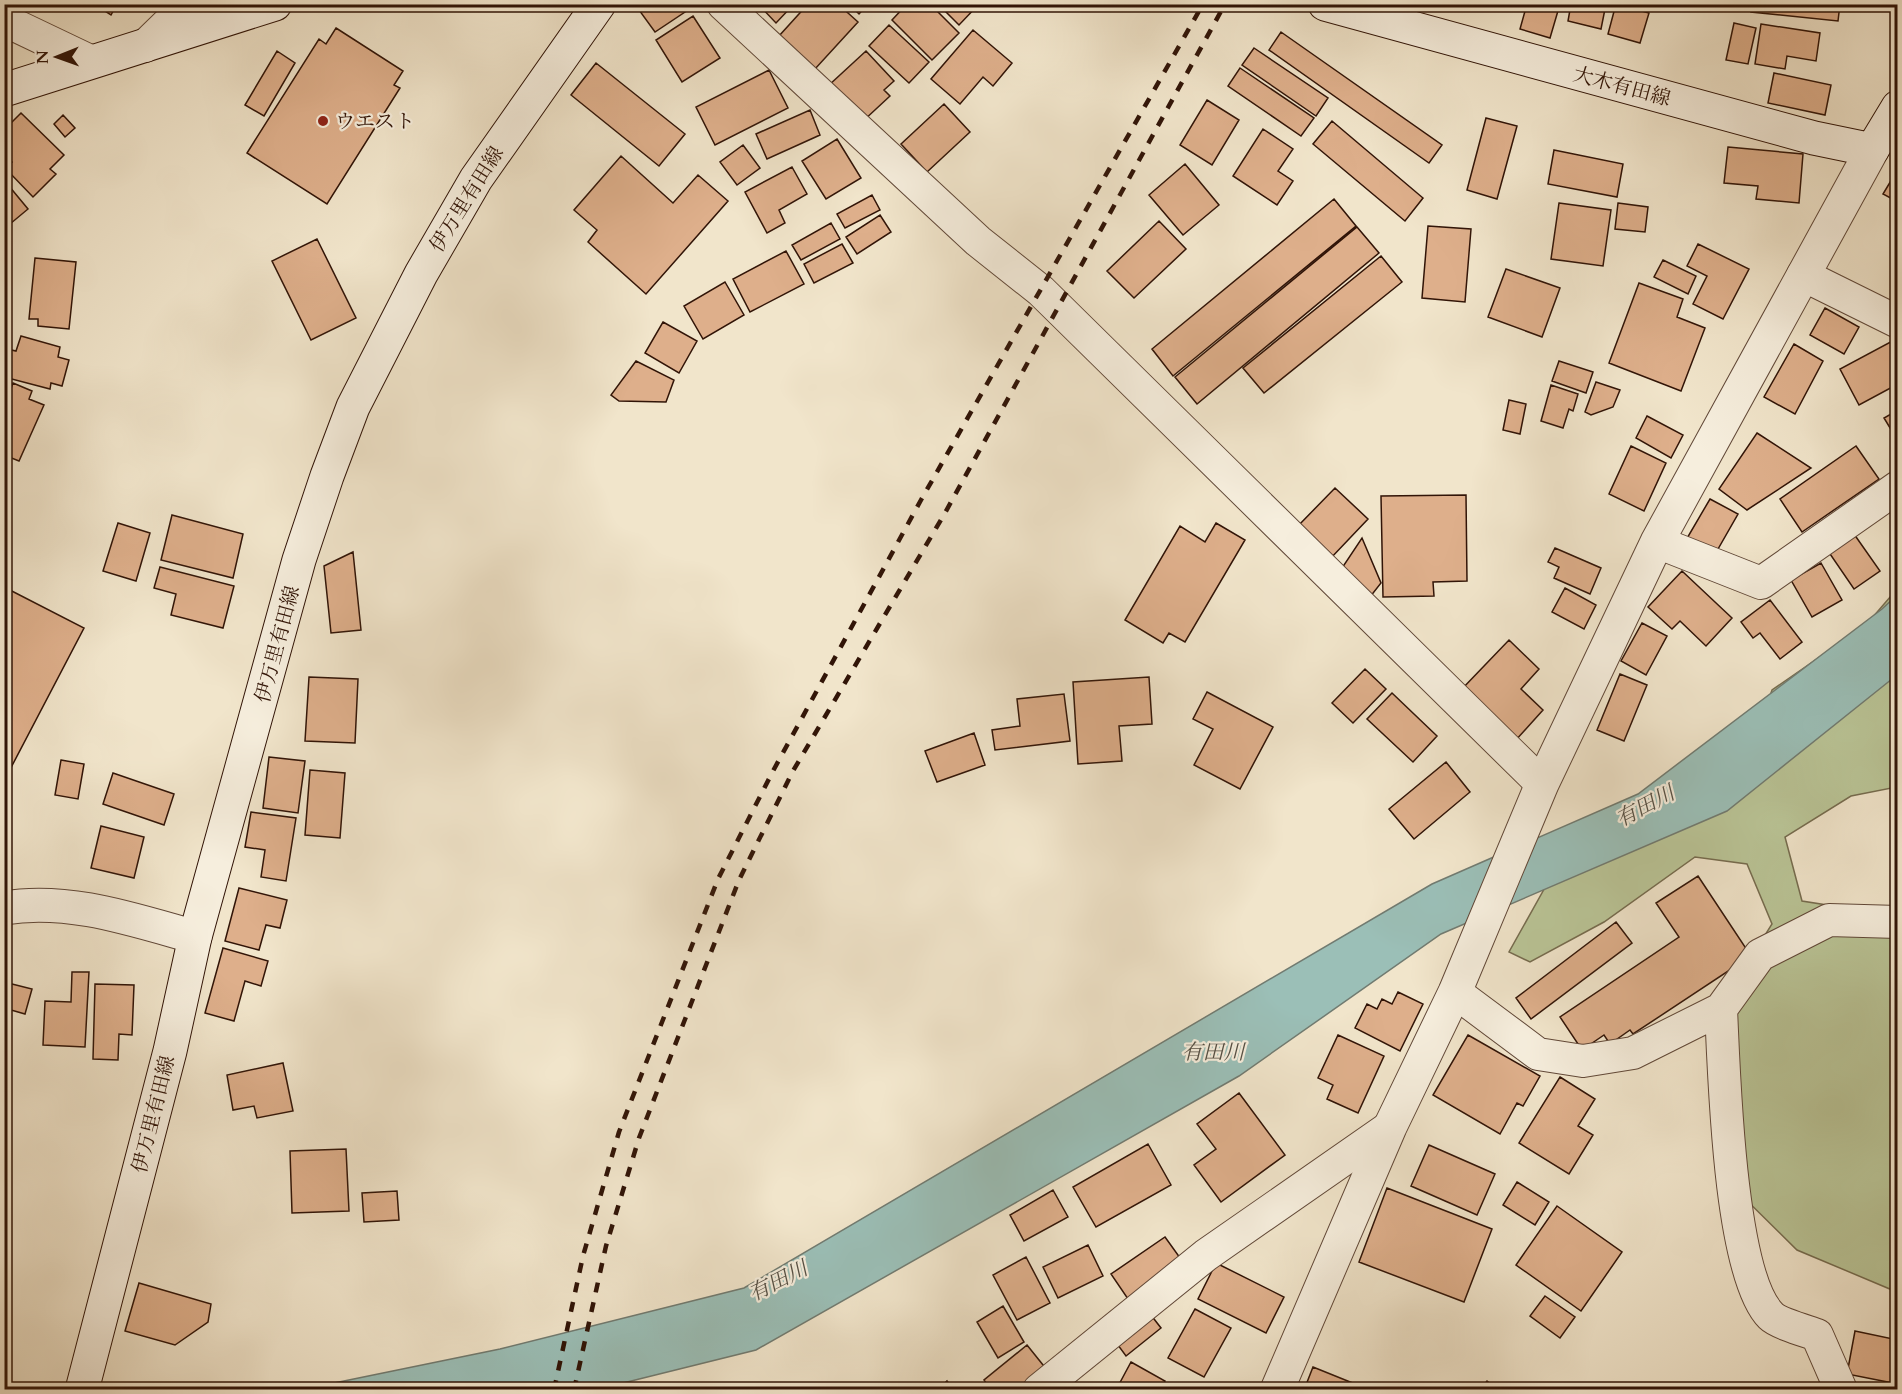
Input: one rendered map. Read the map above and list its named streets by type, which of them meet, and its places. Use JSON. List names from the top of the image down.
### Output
{
  "streets": {
    "main road": ["大木有田線", "伊万里有田線"]
  },
  "water": ["有田川"],
  "places": ["ウエスト"],
  "north": "left"
}
